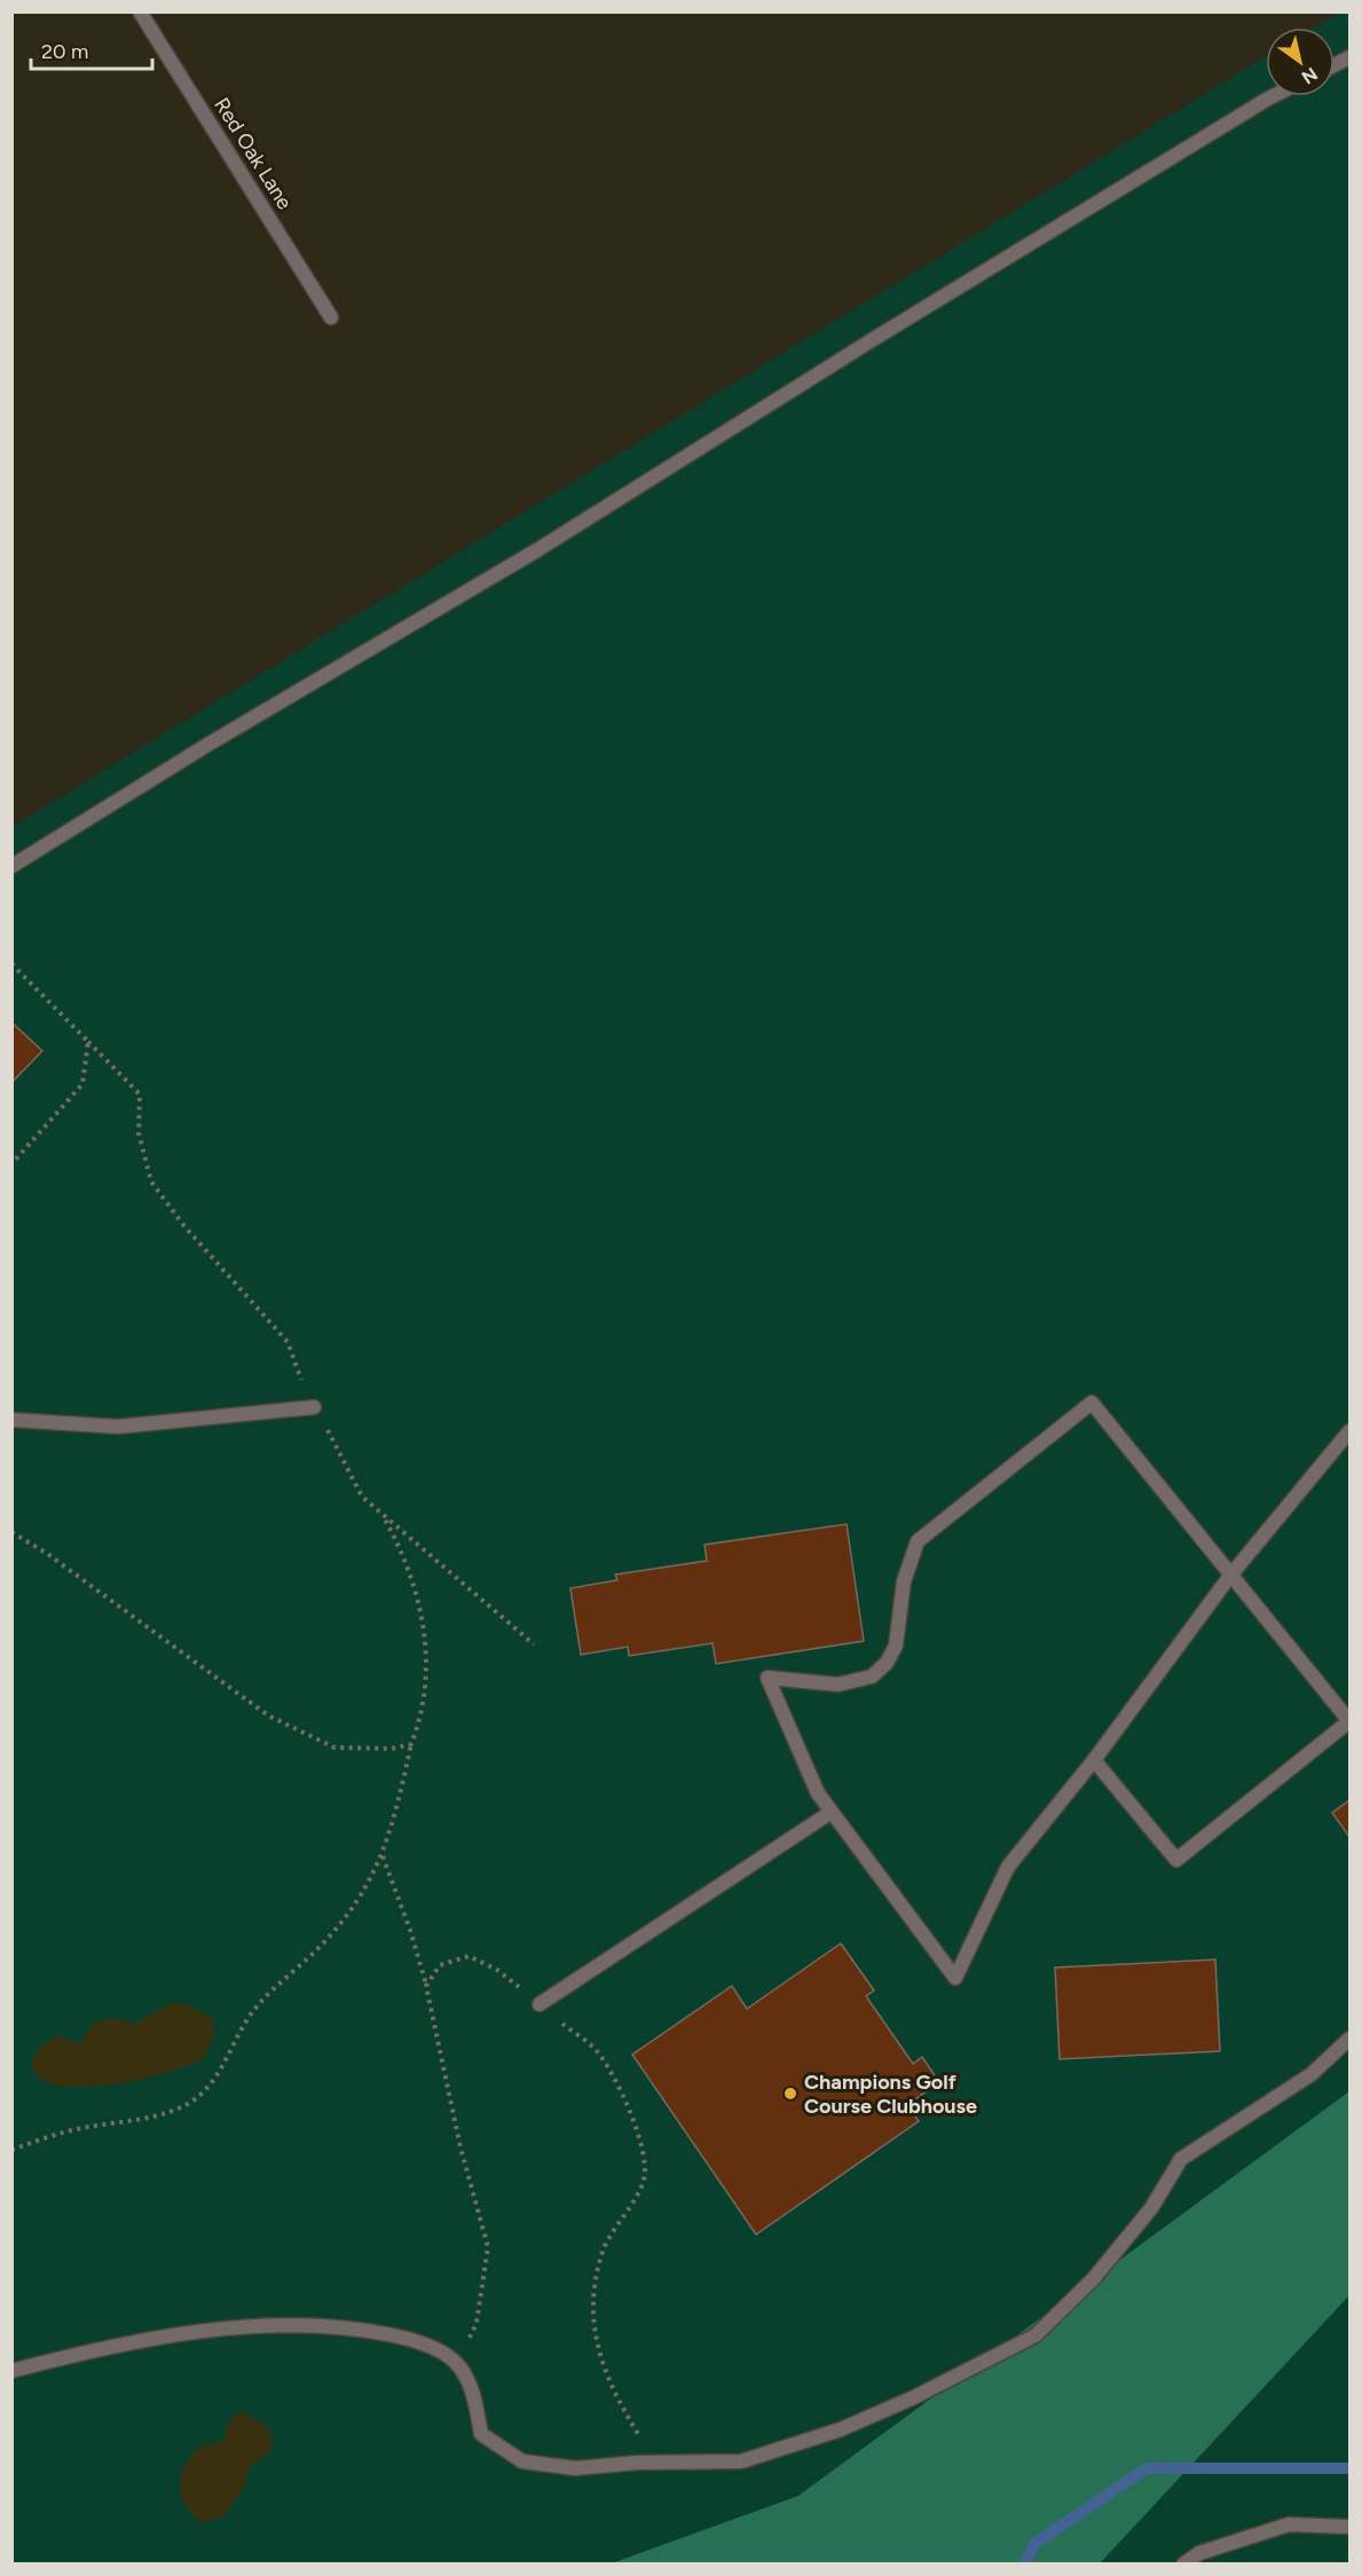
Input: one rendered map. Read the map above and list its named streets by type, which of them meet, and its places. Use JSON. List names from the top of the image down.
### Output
{
  "streets": {
    "street": ["Red Oak Lane"]
  },
  "places": ["Champions Golf Course Clubhouse"],
  "scale_bar": "20 m",
  "north": "bottom right"
}
